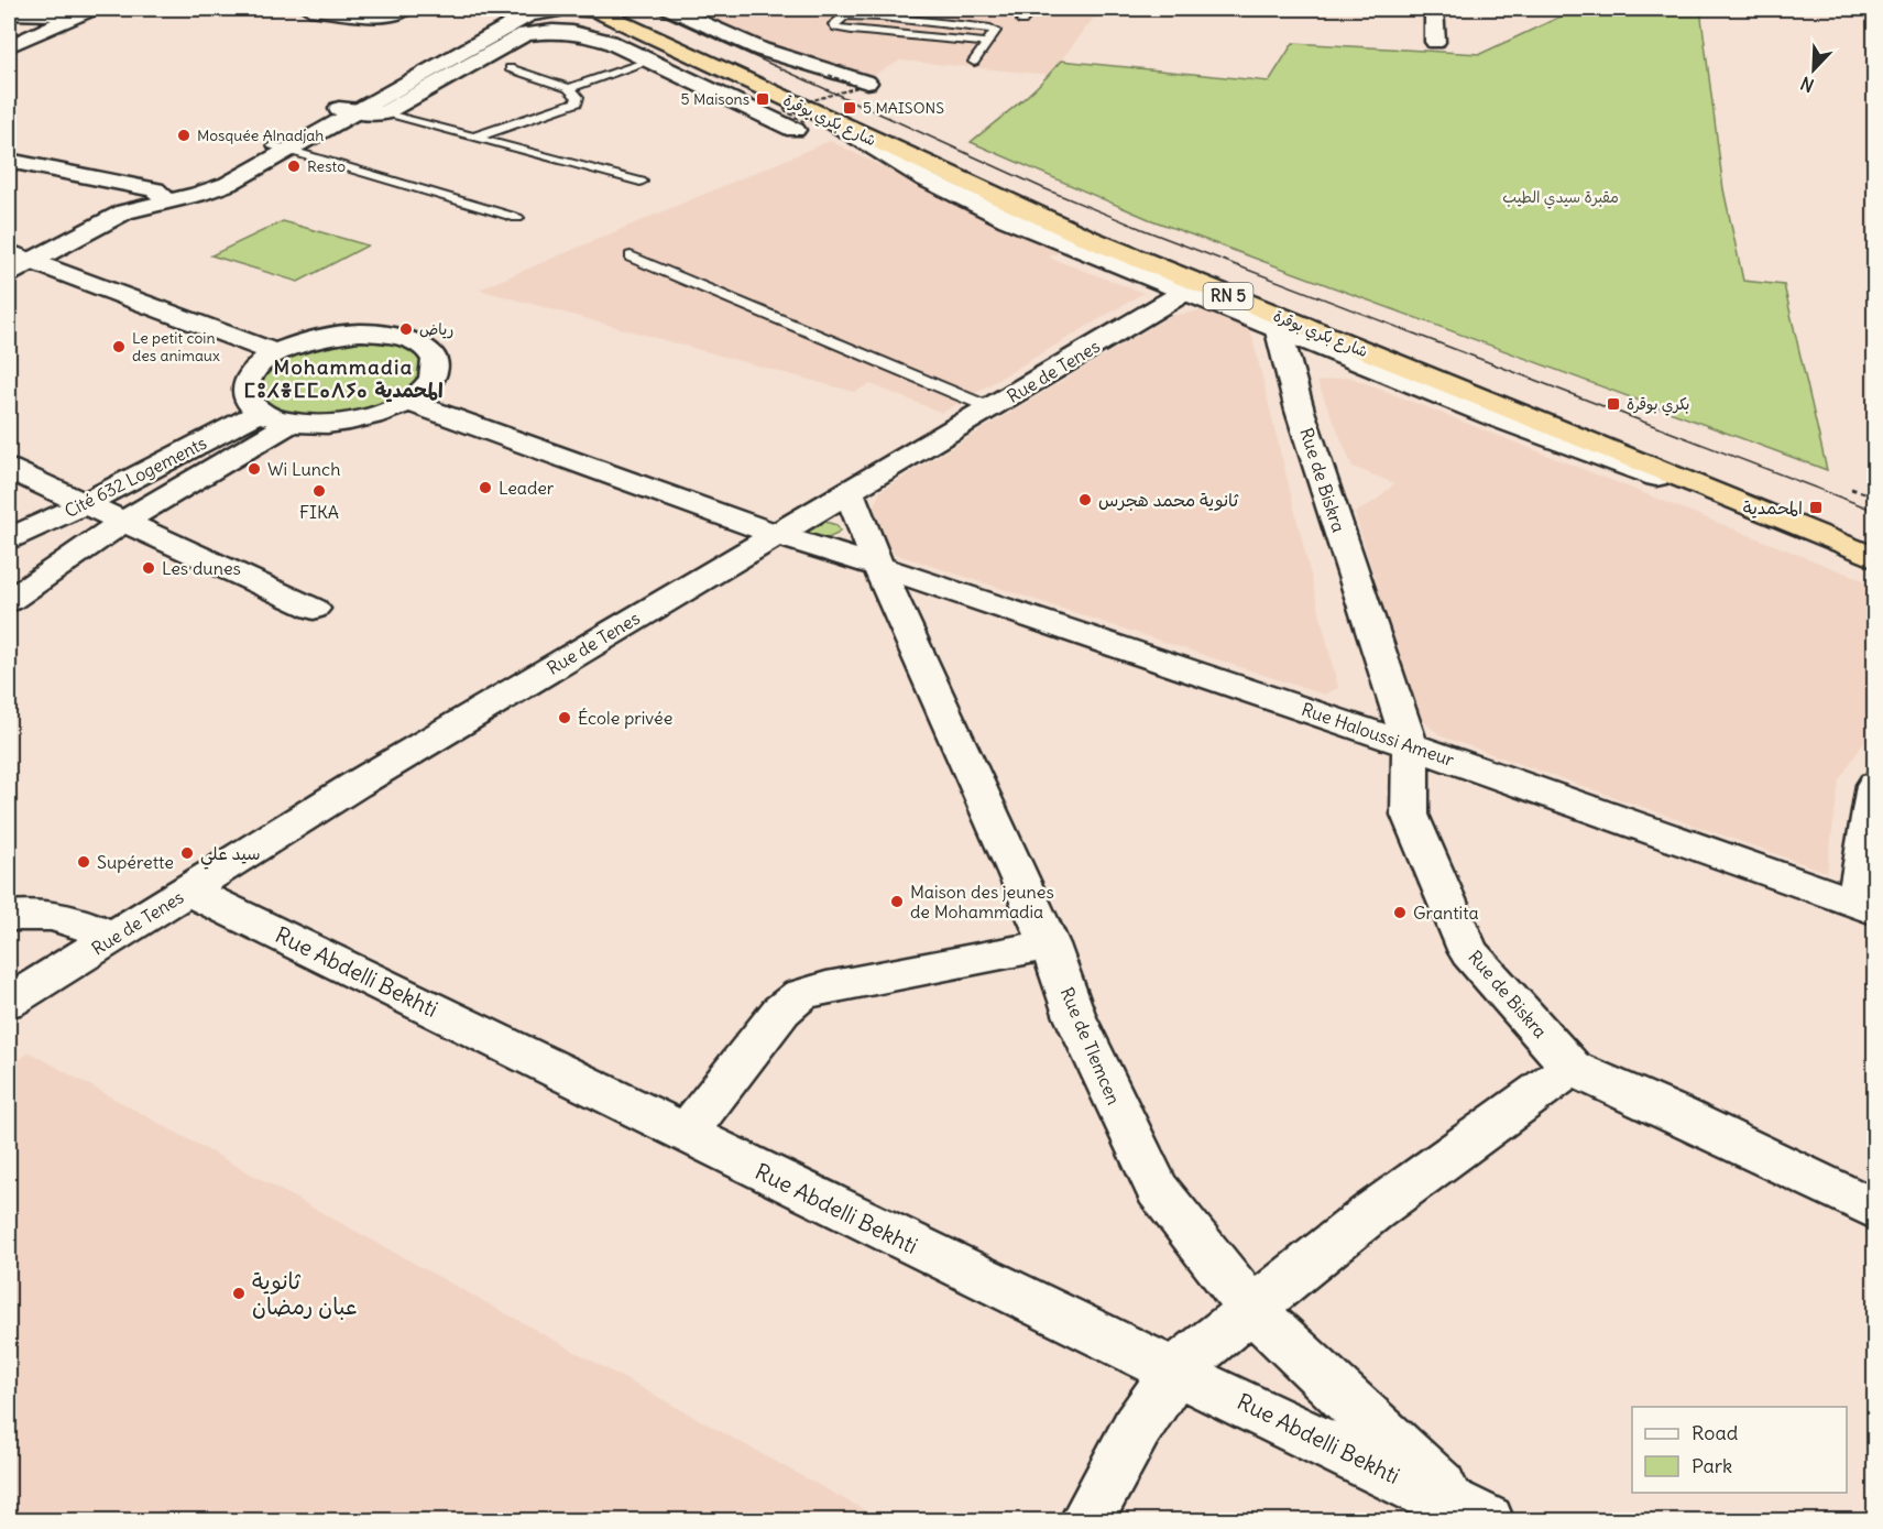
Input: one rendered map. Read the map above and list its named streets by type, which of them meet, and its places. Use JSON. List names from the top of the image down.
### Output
{
  "streets": {
    "highway": ["شارع بكري بوقرة", "RN 5"],
    "street": [
      "Rue de Tenes",
      "Cité 632 Logements",
      "Rue de Biskra",
      "Rue Haloussi Ameur",
      "Rue Abdelli Bekhti",
      "Rue de Tlemcen"
    ]
  },
  "crossings": [
    ["Rue de Tenes", "Rue Haloussi Ameur"],
    ["Rue de Tenes", "Rue Abdelli Bekhti"],
    ["Rue de Tenes", "Rue de Tlemcen"],
    ["Rue de Biskra", "Rue Haloussi Ameur"],
    ["Rue Haloussi Ameur", "Rue de Tlemcen"],
    ["Rue Abdelli Bekhti", "Rue de Tlemcen"]
  ],
  "districts": ["Mohammadia ⵎⵓⵃⴻⵎⵎⴰⴷⵢⴰ المحمدية"],
  "parks": ["مقبرة سيدي الطيب"],
  "places": {
    "transit": [
      "5 Maisons",
      "5 MAISONS",
      "بكري بوقرة",
      "المحمدية"
    ],
    "other": [
      "Mosquée Alnadjah",
      "Resto",
      "رياض",
      "Le petit coin des animaux",
      "Wi Lunch",
      "Leader",
      "FIKA",
      "ثانوية محمد هجرس",
      "Les dunes",
      "École privée",
      "سيد علي",
      "Supérette",
      "Maison des jeunes de Mohammadia",
      "Grantita",
      "ثانوية عبان رمضان"
    ]
  },
  "legend": ["Road", "Park"],
  "north": "bottom left"
}
